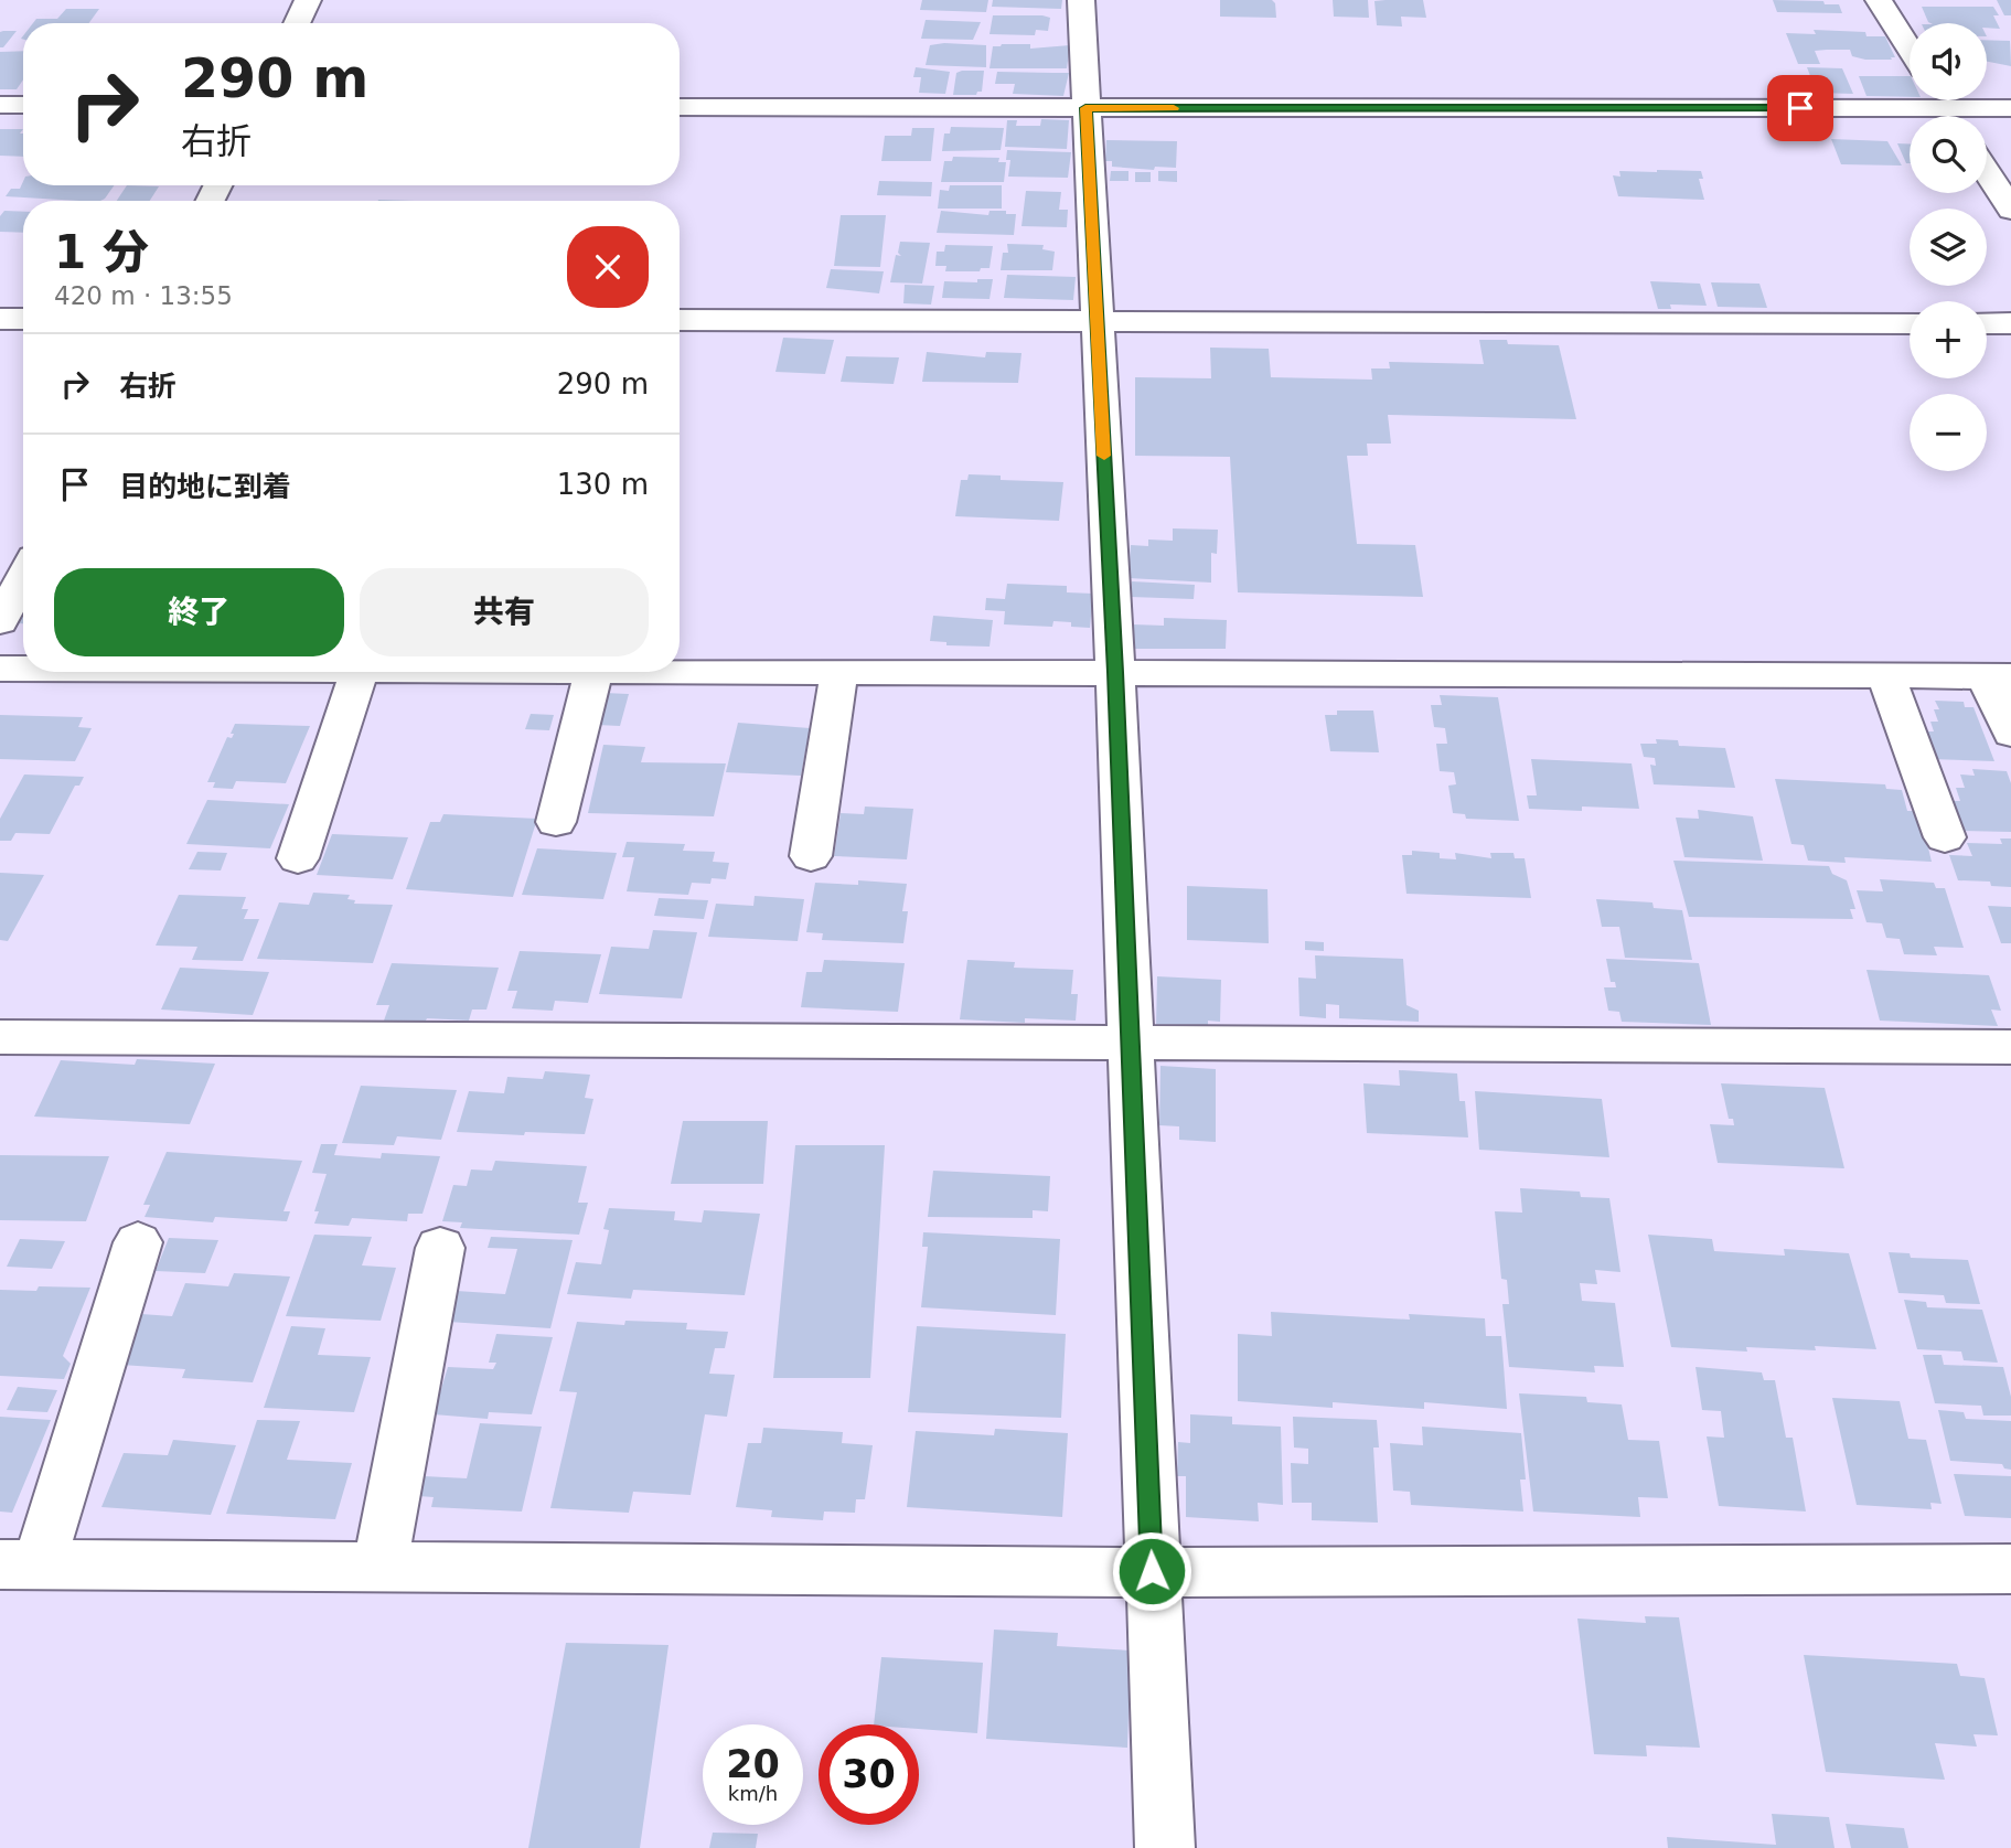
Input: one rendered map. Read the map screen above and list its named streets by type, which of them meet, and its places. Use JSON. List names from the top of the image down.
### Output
{
  "page": {
    "map_buttons": ["+", "−"],
    "turn": ["290 m", "右折"],
    "heading": ["1 分", "420 m · 13:55"],
    "list": [
      {
        "name": "右折",
        "value": "290 m"
      },
      {
        "name": "目的地に到着",
        "value": "130 m"
      }
    ],
    "buttons": ["終了", "共有"],
    "speed": "20 km/h",
    "limit": "30"
  }
}
